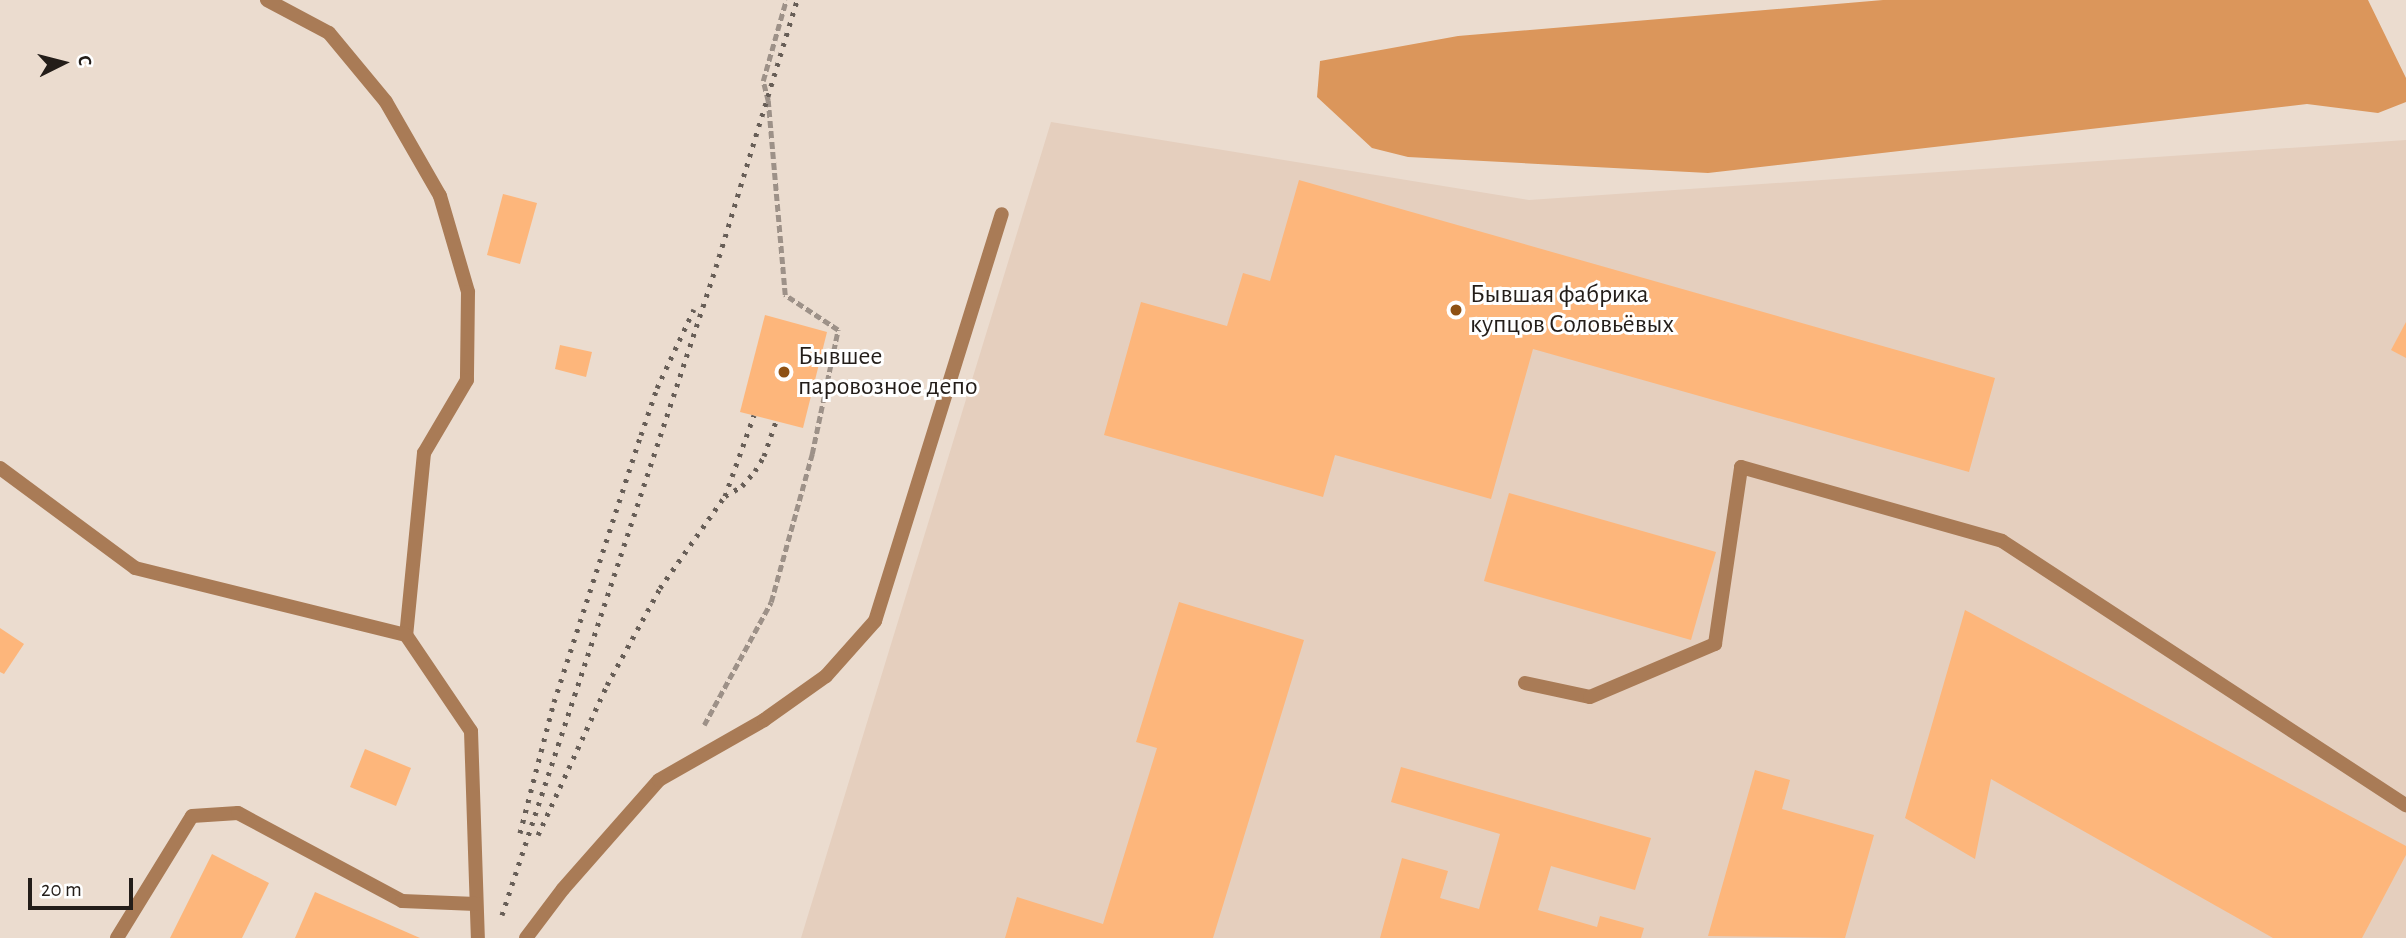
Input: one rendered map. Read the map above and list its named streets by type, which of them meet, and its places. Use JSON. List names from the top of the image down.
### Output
{
  "places": ["Бывшая фабрика купцов Соловьёвых", "Бывшее паровозное депо"],
  "scale_bar": "20 m",
  "north": "right"
}
